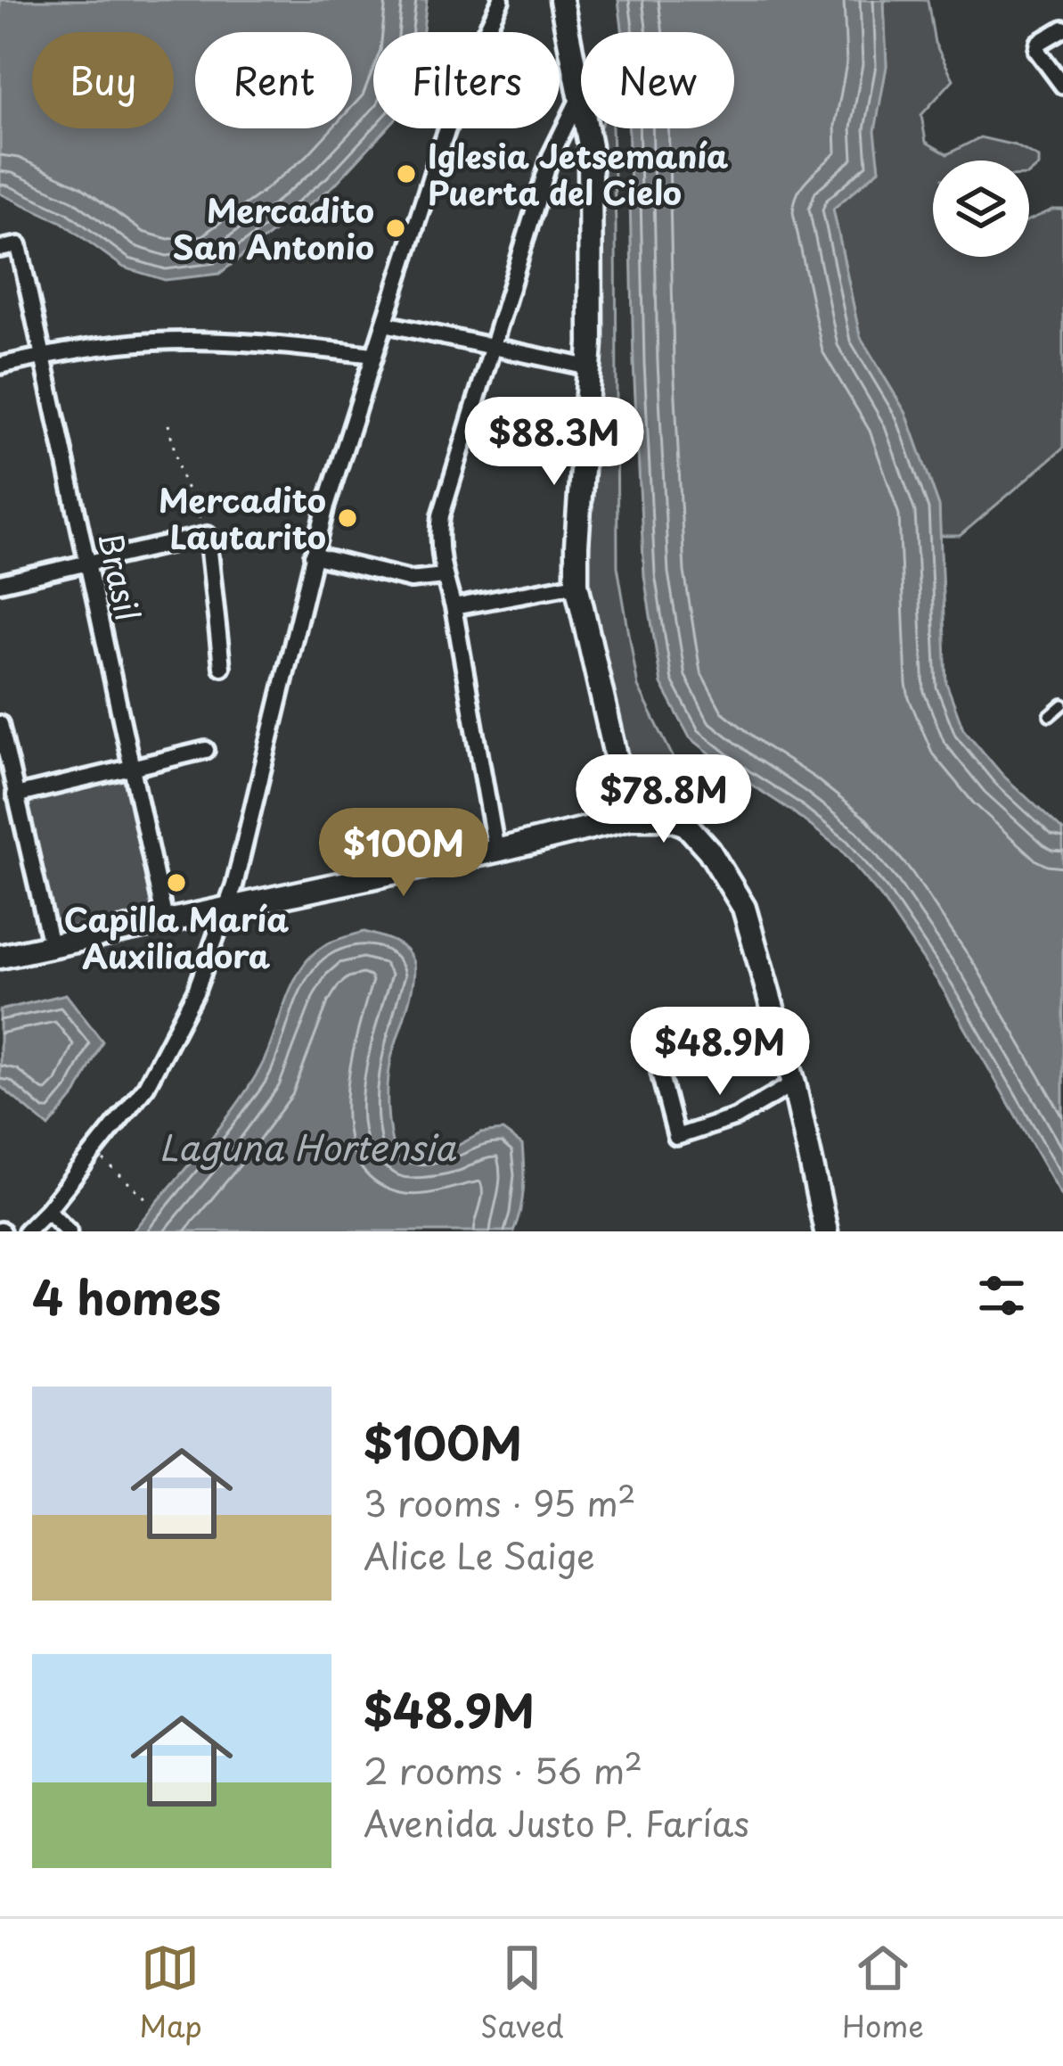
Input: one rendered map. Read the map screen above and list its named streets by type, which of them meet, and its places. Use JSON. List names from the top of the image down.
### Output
{
  "streets": {
    "street": ["Brasil"]
  },
  "water": ["Laguna Hortensia"],
  "places": [
    "Iglesia Jetsemanía Puerta del Cielo",
    "Mercadito San Antonio",
    "Mercadito Lautarito",
    "Capilla María Auxiliadora"
  ],
  "page": {
    "chip": [
      "Buy",
      "Rent",
      "Filters",
      "New"
    ],
    "price": [
      "$88.3M",
      "$78.8M",
      "$100M",
      "$48.9M"
    ],
    "heading": "4 homes",
    "list": [
      {
        "name": "$100M",
        "note": "3 rooms · 95 m² · Alice Le Saige"
      },
      {
        "name": "$48.9M",
        "note": "2 rooms · 56 m² · Avenida Justo P. Farías"
      }
    ],
    "tabs": ["Map", "Saved", "Home"]
  }
}
